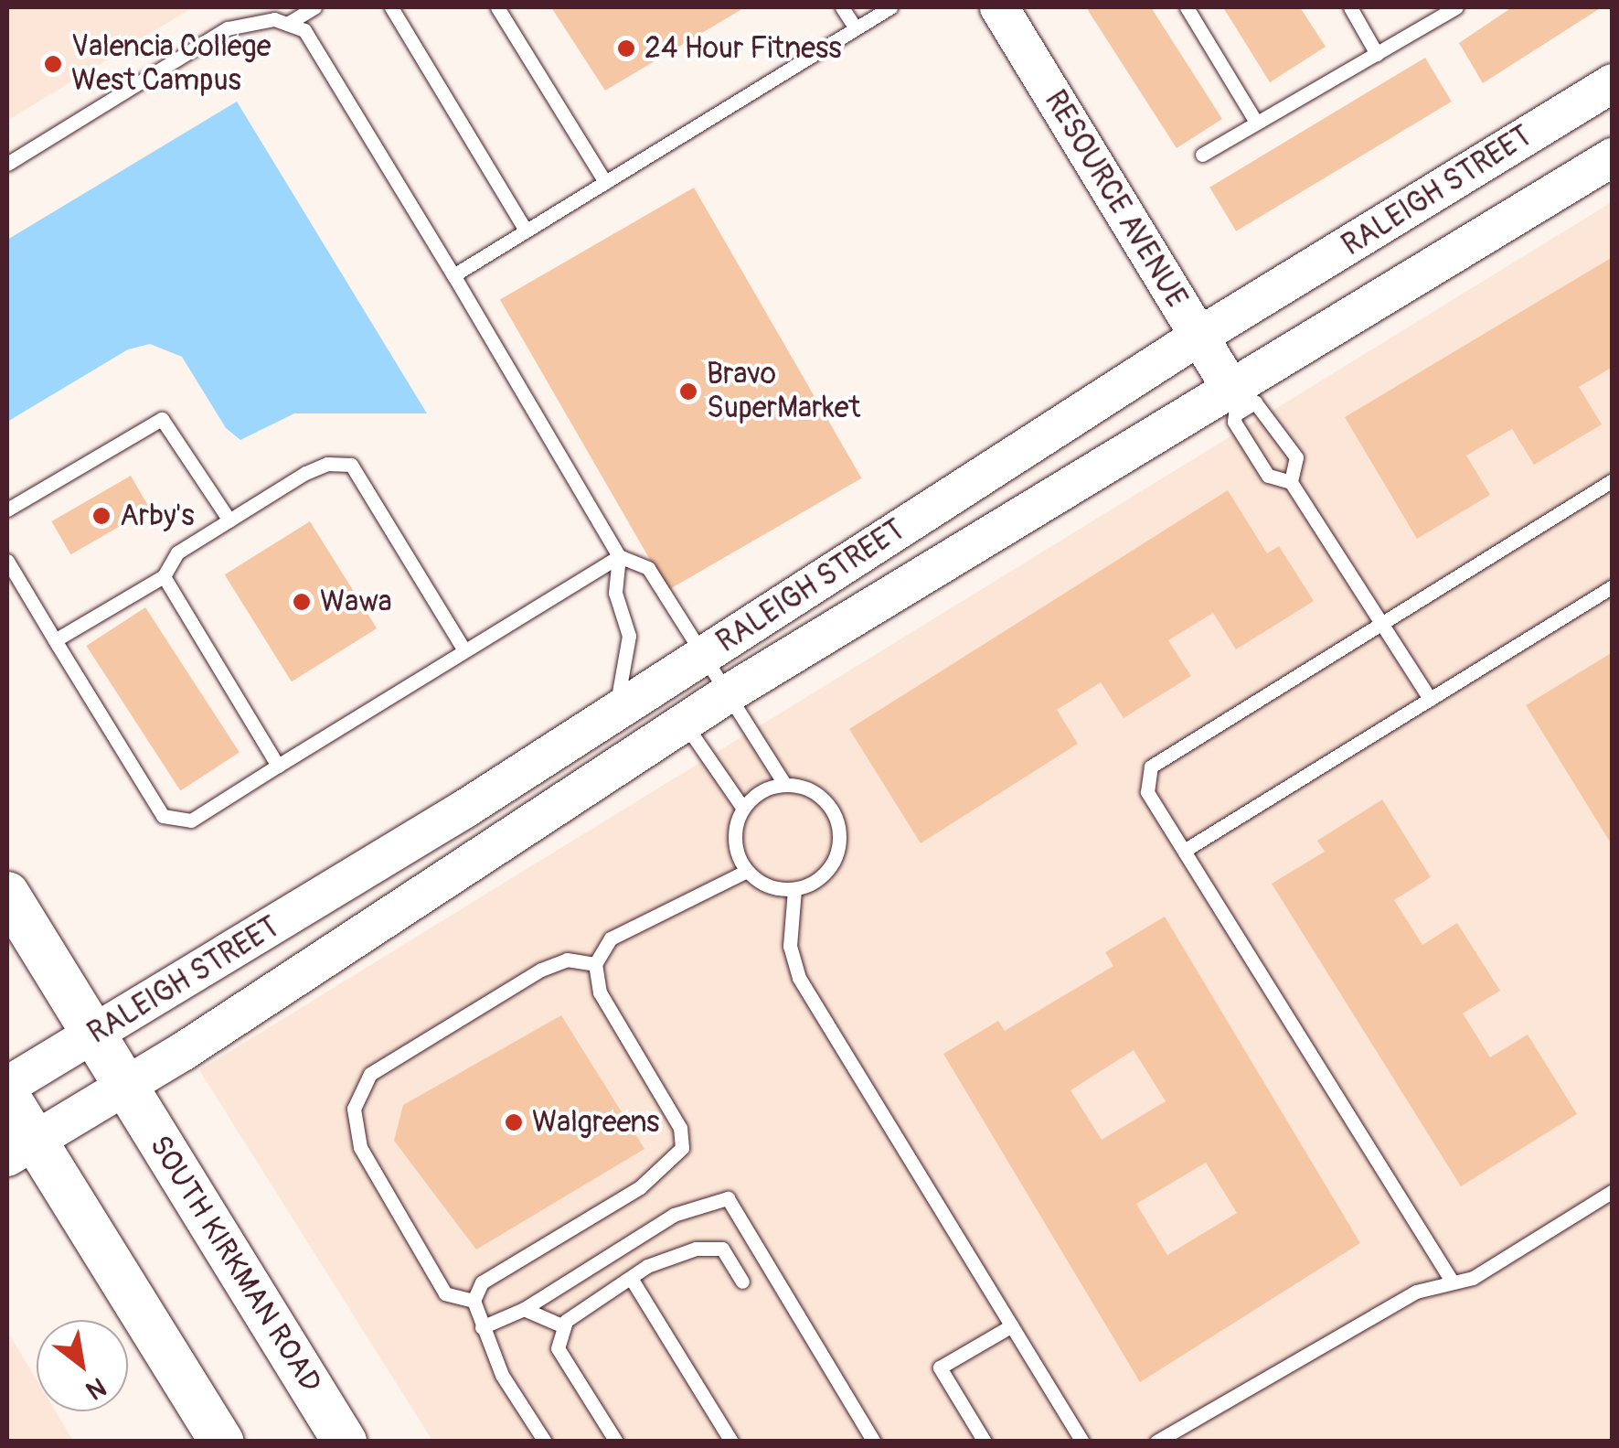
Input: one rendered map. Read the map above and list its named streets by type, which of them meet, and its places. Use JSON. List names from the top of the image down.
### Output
{
  "streets": {
    "main road": ["SOUTH KIRKMAN ROAD"],
    "street": ["RALEIGH STREET", "RESOURCE AVENUE"]
  },
  "crossings": [
    ["RALEIGH STREET", "RESOURCE AVENUE"],
    ["RALEIGH STREET", "SOUTH KIRKMAN ROAD"]
  ],
  "places": [
    "24 Hour Fitness",
    "Valencia College West Campus",
    "Bravo SuperMarket",
    "Arby's",
    "Wawa",
    "Walgreens"
  ],
  "north": "bottom right"
}
